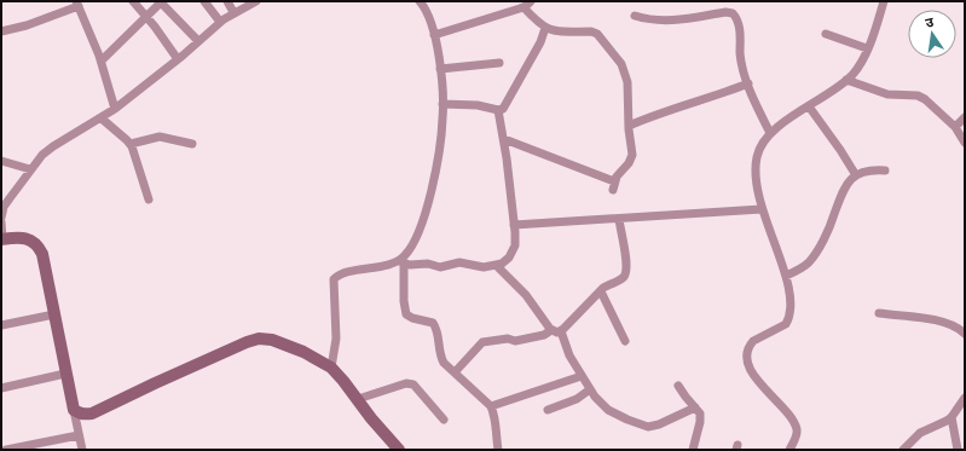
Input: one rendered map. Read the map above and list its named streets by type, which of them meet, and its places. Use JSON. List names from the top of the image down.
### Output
{
  "north": "top"
}
